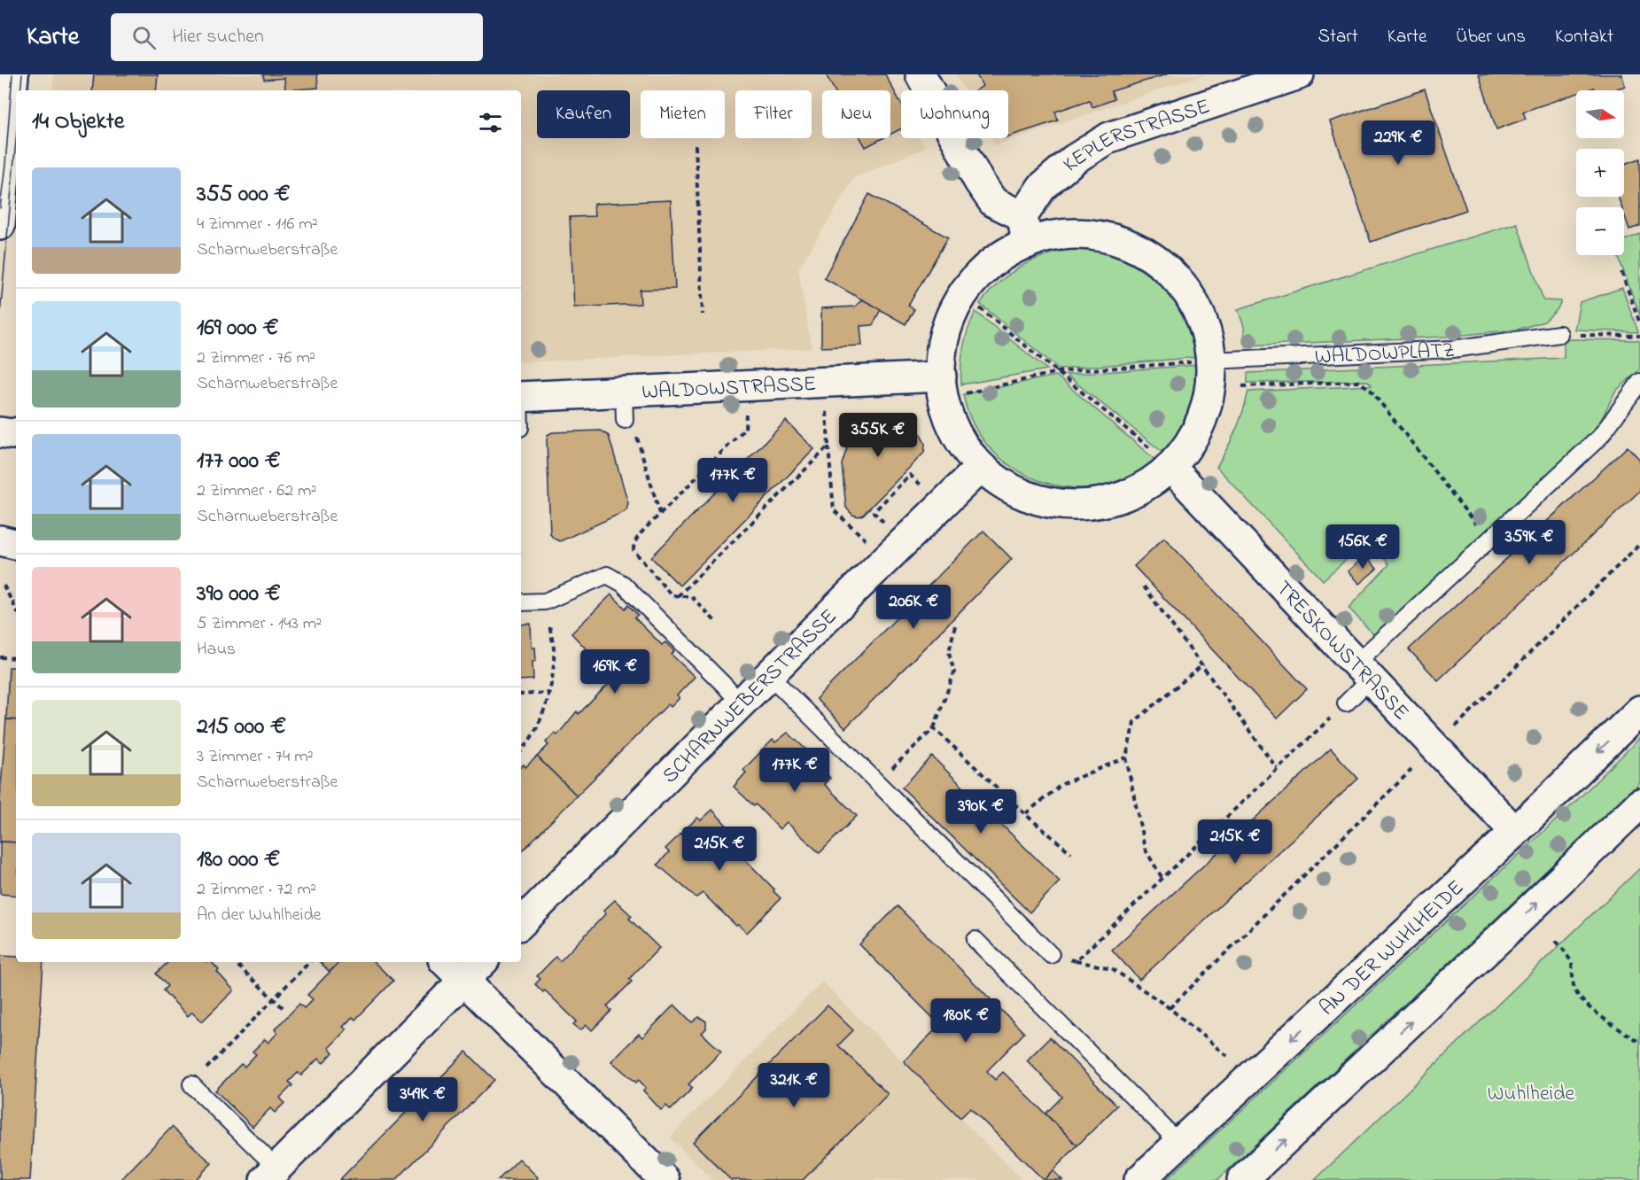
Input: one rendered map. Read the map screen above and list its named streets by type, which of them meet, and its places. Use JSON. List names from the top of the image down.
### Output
{
  "streets": {
    "street": [
      "KEPLERSTRASSE",
      "WALDOWSTRASSE",
      "TRESKOWSTRASSE",
      "SCHARNWEBERSTRASSE",
      "AN DER WUHLHEIDE"
    ],
    "lane": ["WALDOWPLATZ"]
  },
  "crossings": [
    ["TRESKOWSTRASSE", "AN DER WUHLHEIDE"]
  ],
  "parks": ["Wuhlheide"],
  "north": "right",
  "page": {
    "header": "Karte",
    "search": "Hier suchen",
    "nav": [
      "Start",
      "Karte",
      "Über uns",
      "Kontakt"
    ],
    "map_buttons": ["+", "−"],
    "chip": [
      "Kaufen",
      "Mieten",
      "Filter",
      "Neu",
      "Wohnung"
    ],
    "heading": "14 Objekte",
    "price": [
      "229K €",
      "355K €",
      "177K €",
      "359K €",
      "156K €",
      "206K €",
      "169K €",
      "177K €",
      "390K €",
      "215K €",
      "215K €",
      "180K €",
      "321K €",
      "349K €"
    ],
    "list": [
      {
        "name": "355 000 €",
        "note": "4 Zimmer · 116 m² · Scharnweberstraße"
      },
      {
        "name": "169 000 €",
        "note": "2 Zimmer · 76 m² · Scharnweberstraße"
      },
      {
        "name": "177 000 €",
        "note": "2 Zimmer · 62 m² · Scharnweberstraße"
      },
      {
        "name": "390 000 €",
        "note": "5 Zimmer · 143 m² · Haus"
      },
      {
        "name": "215 000 €",
        "note": "3 Zimmer · 74 m² · Scharnweberstraße"
      },
      {
        "name": "180 000 €",
        "note": "2 Zimmer · 72 m² · An der Wuhlheide"
      }
    ]
  }
}
